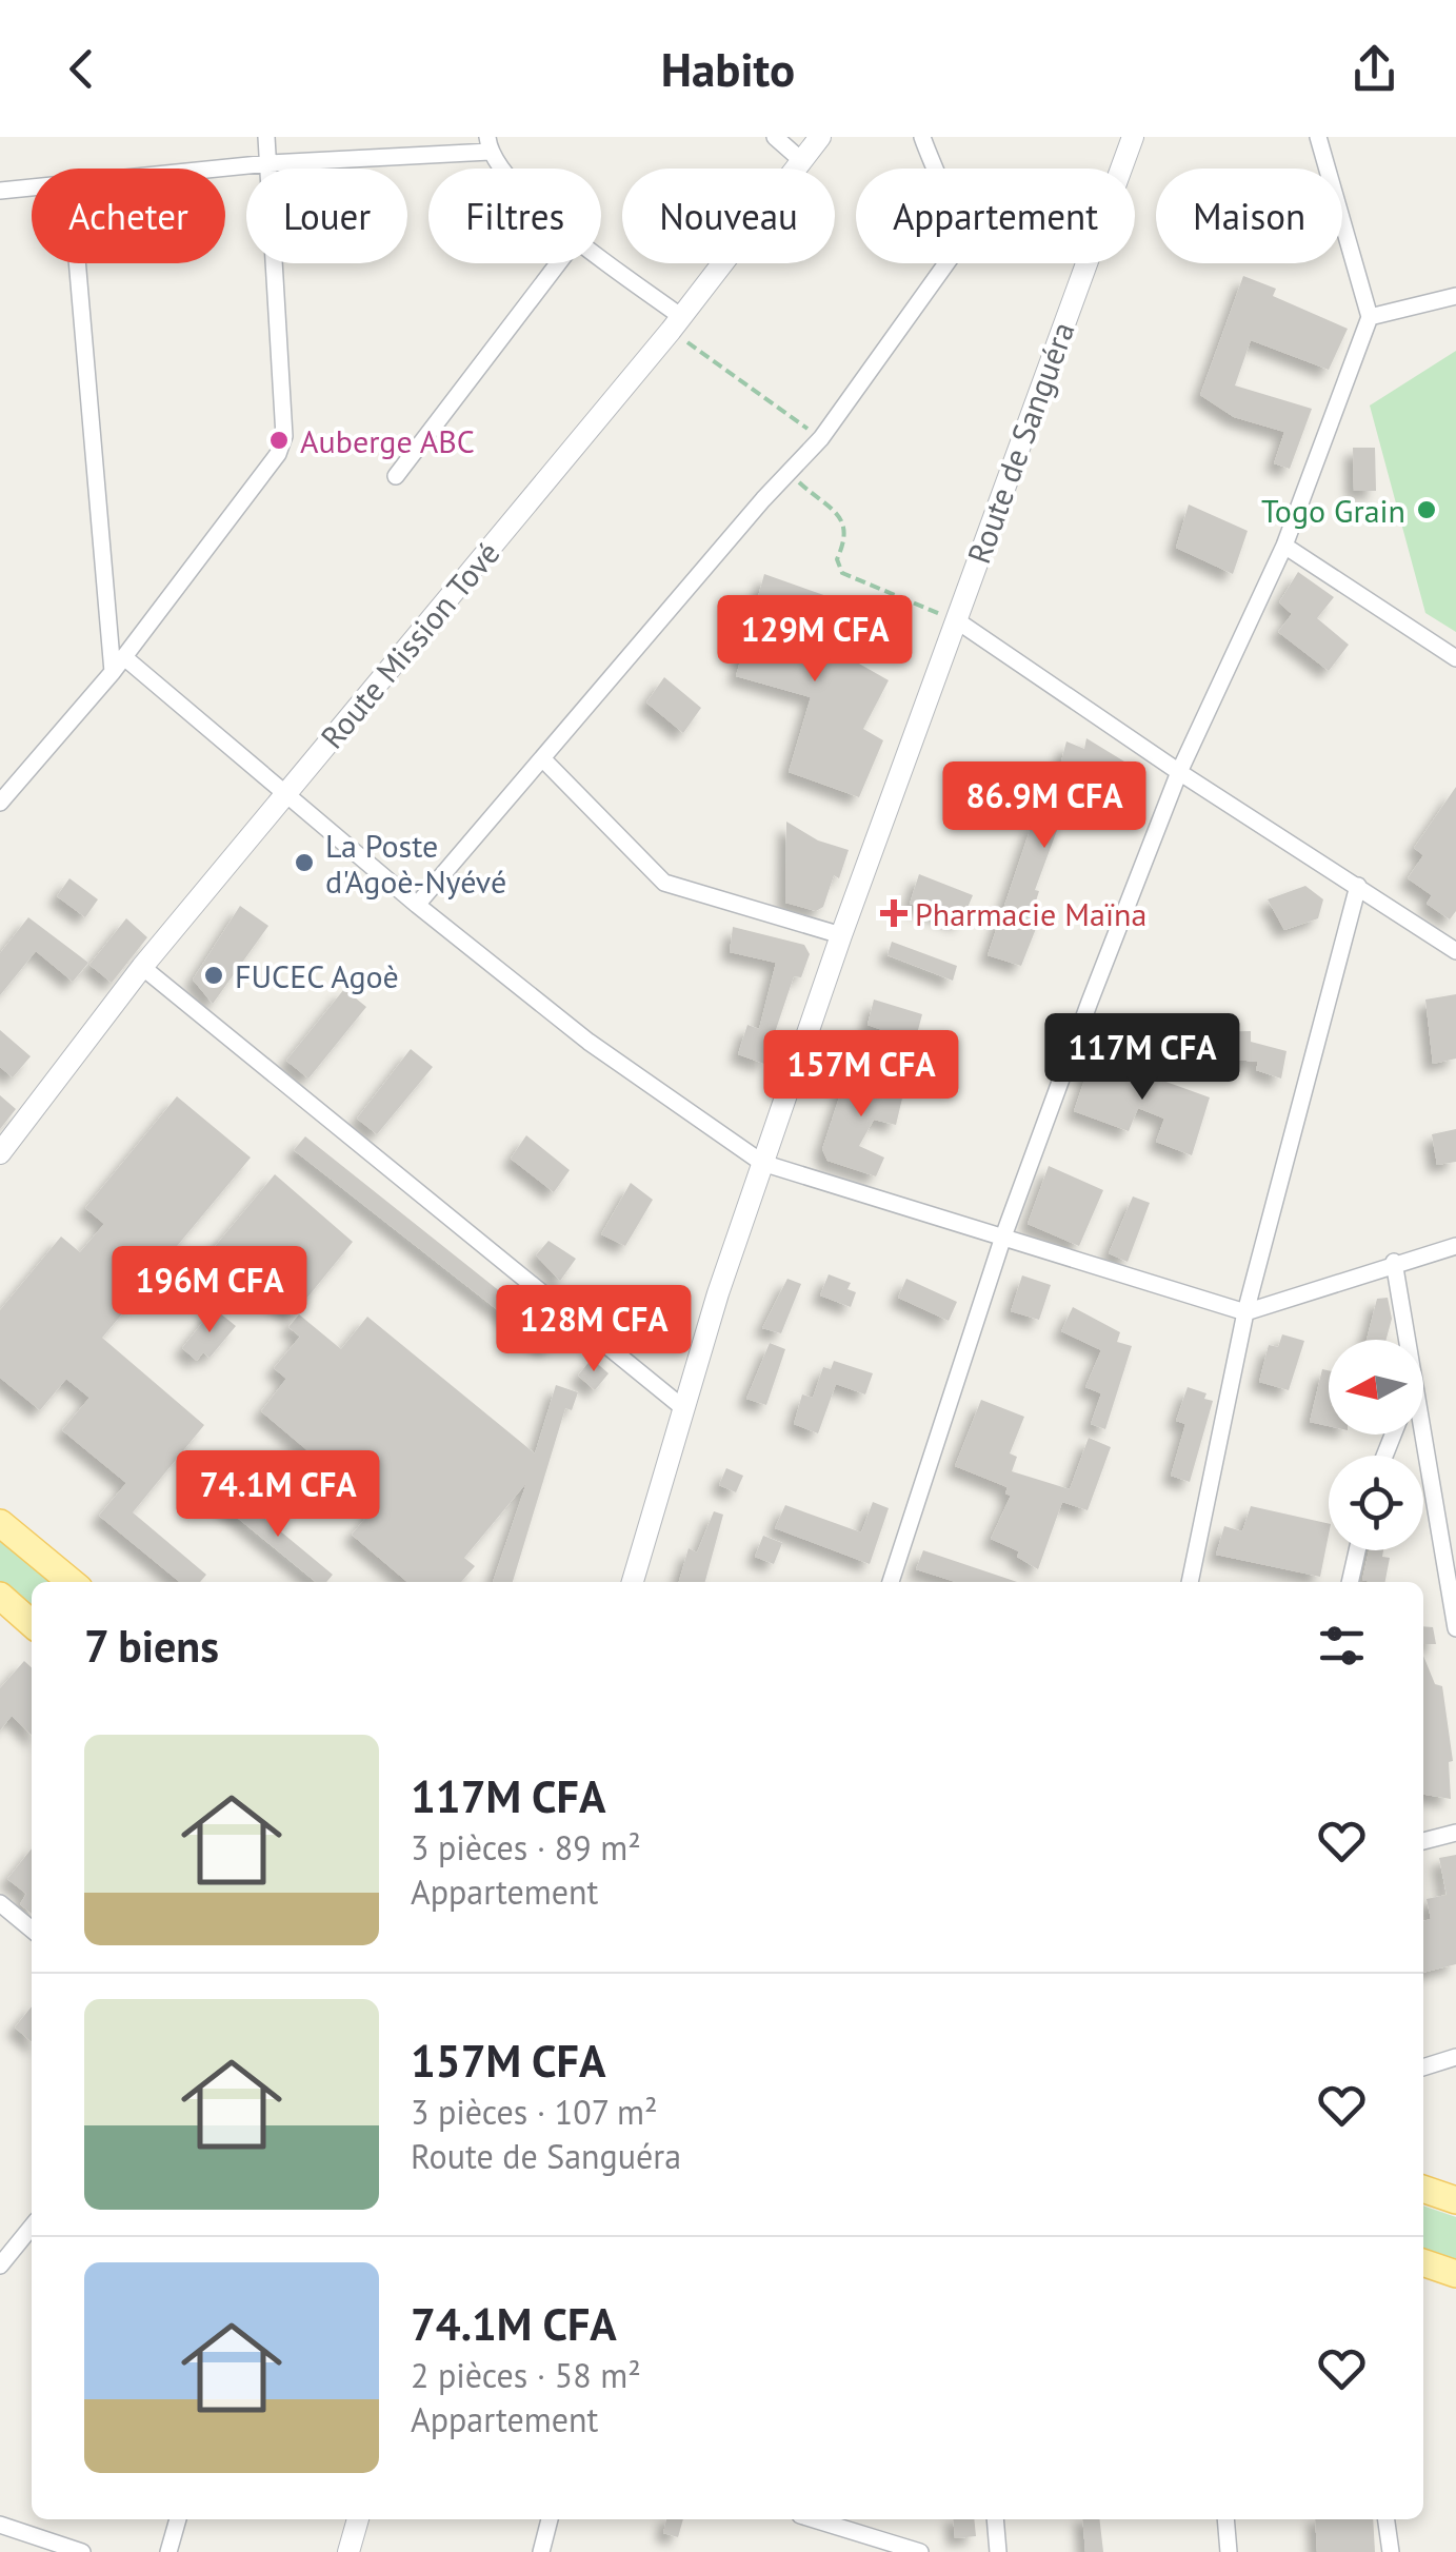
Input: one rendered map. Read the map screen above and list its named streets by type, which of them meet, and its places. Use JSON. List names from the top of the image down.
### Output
{
  "streets": {
    "street": ["Route de Sanguéra", "Route Mission Tové"]
  },
  "places": {
    "other": [
      "Auberge ABC",
      "Togo Grain",
      "La Poste d'Agoè-Nyévé",
      "FUCEC Agoè"
    ],
    "health": ["Pharmacie Maïna"]
  },
  "north": "left",
  "page": {
    "header": "Habito",
    "chip": [
      "Acheter",
      "Louer",
      "Filtres",
      "Nouveau",
      "Appartement",
      "Maison"
    ],
    "price": [
      "129M CFA",
      "86.9M CFA",
      "117M CFA",
      "157M CFA",
      "196M CFA",
      "128M CFA",
      "74.1M CFA"
    ],
    "heading": "7 biens",
    "list": [
      {
        "name": "117M CFA",
        "note": "3 pièces · 89 m² · Appartement"
      },
      {
        "name": "157M CFA",
        "note": "3 pièces · 107 m² · Route de Sanguéra"
      },
      {
        "name": "74.1M CFA",
        "note": "2 pièces · 58 m² · Appartement"
      }
    ]
  }
}
